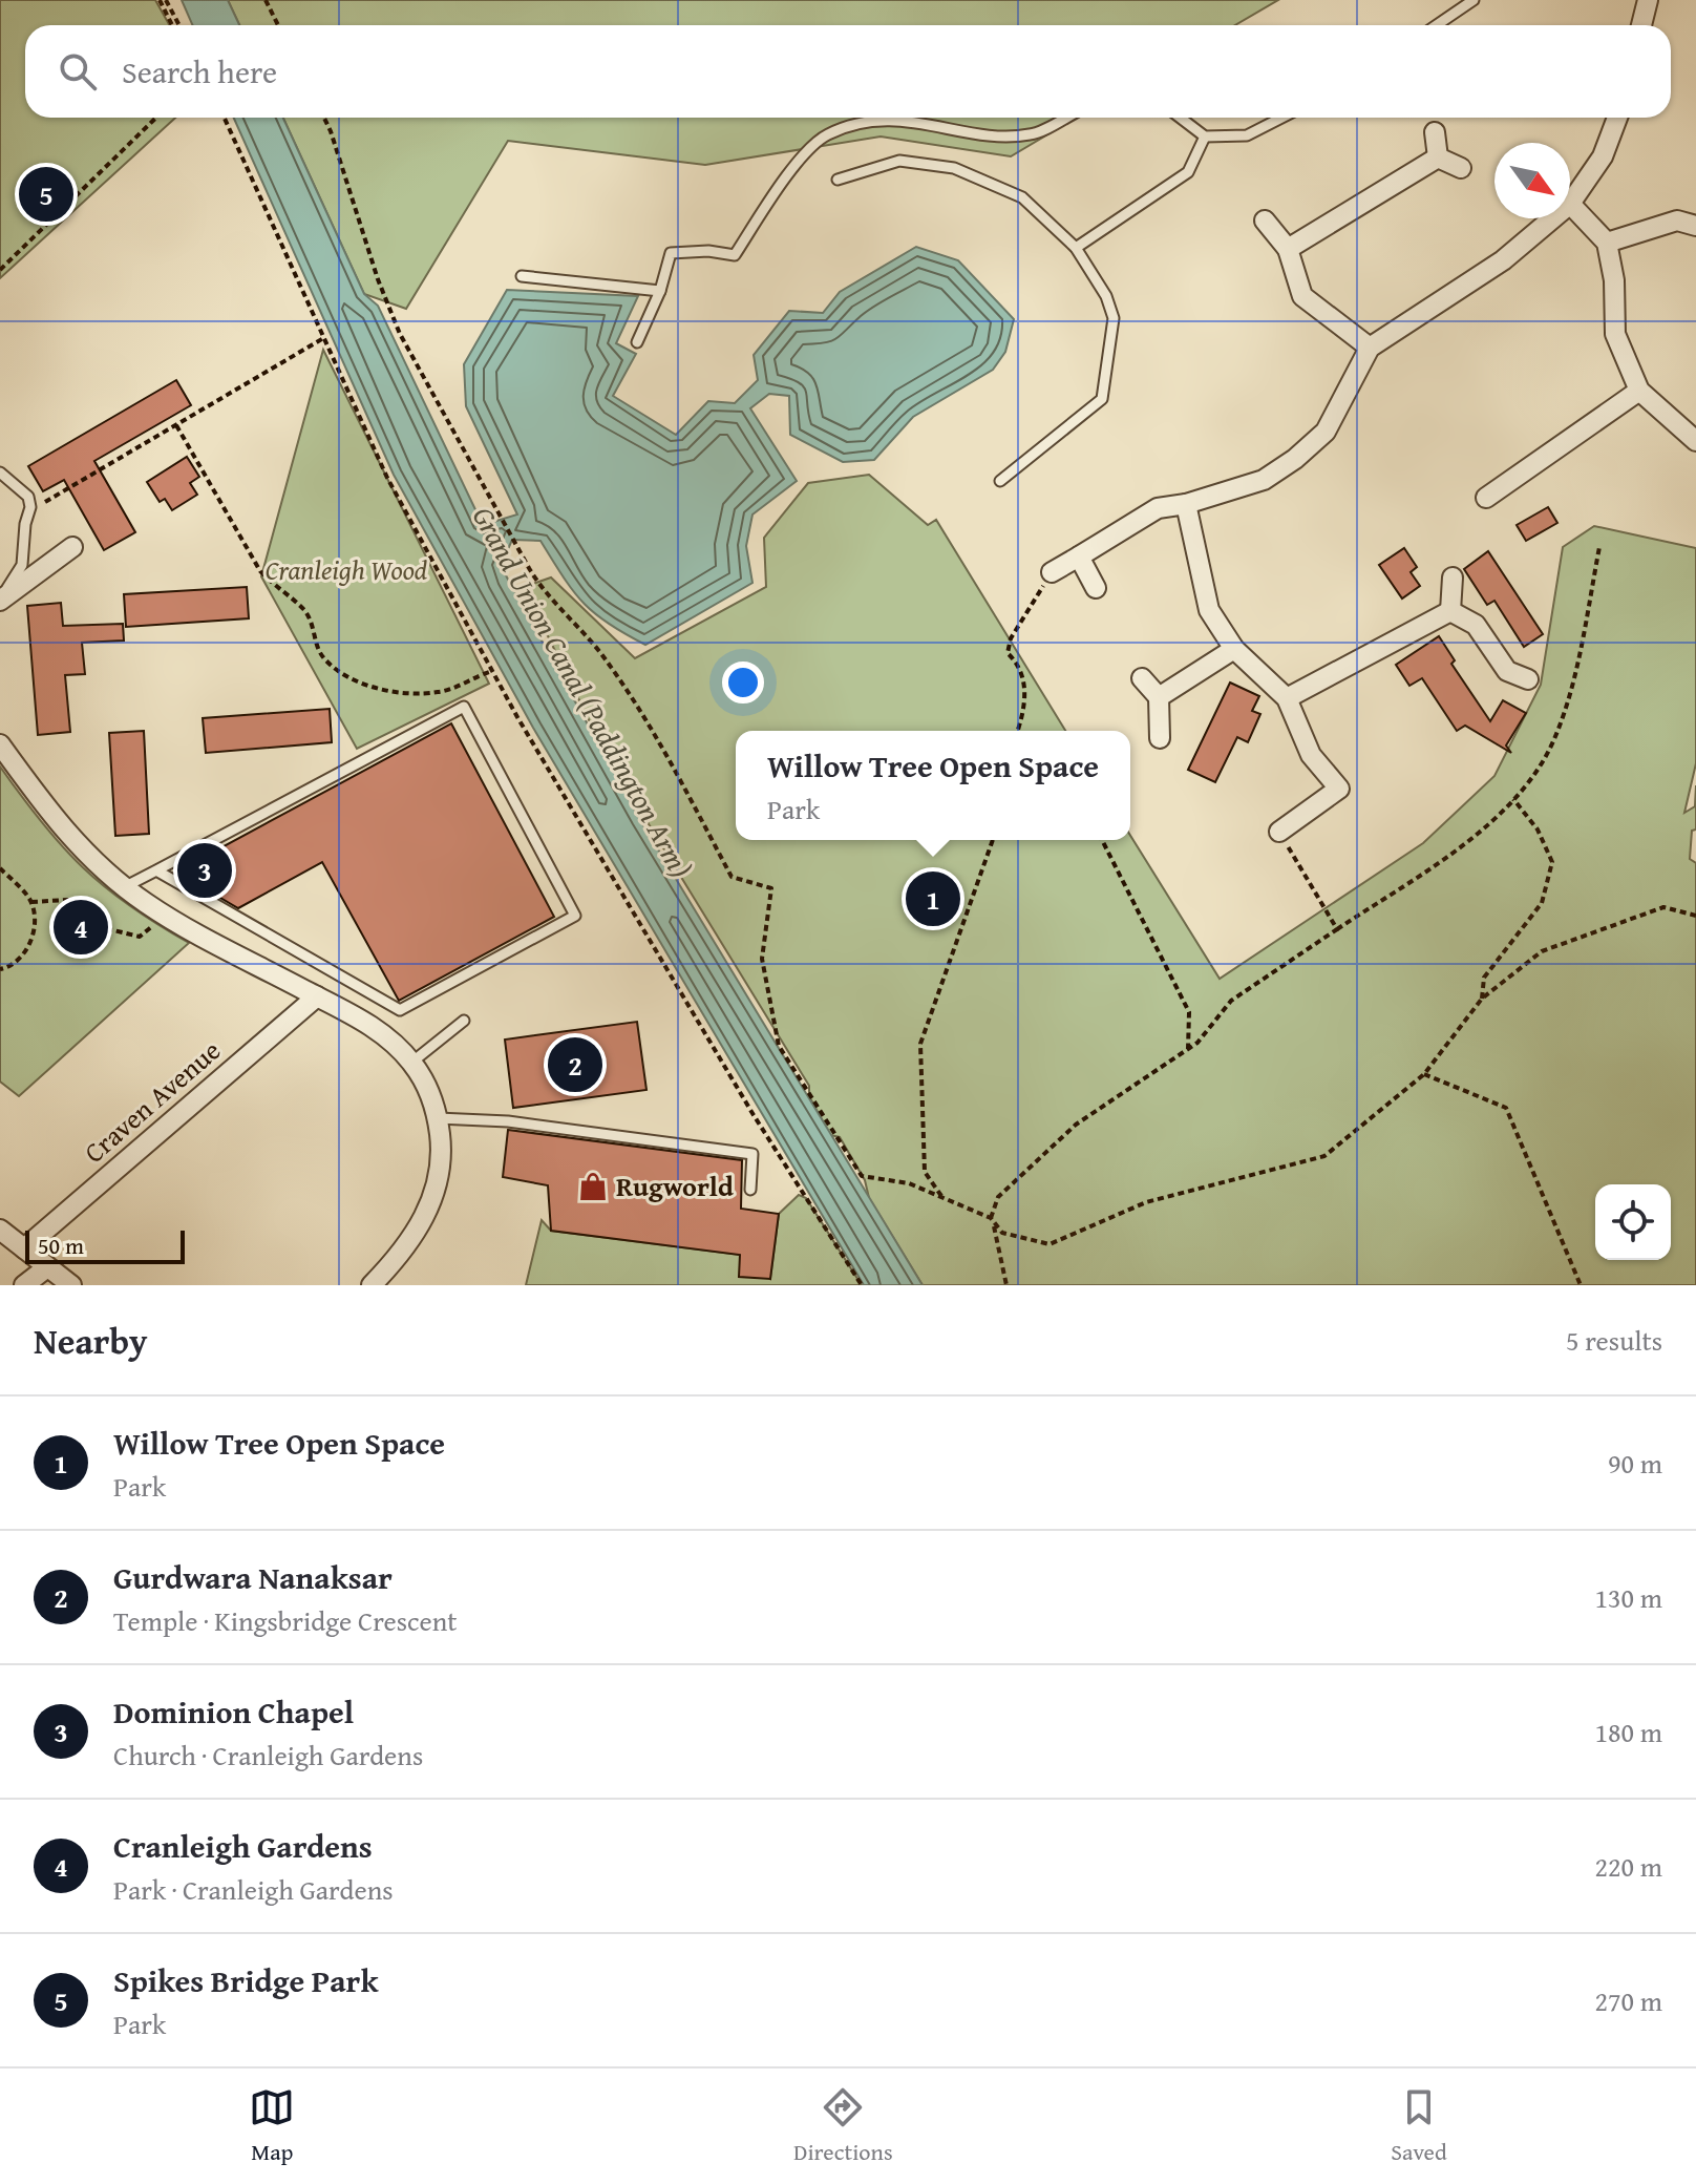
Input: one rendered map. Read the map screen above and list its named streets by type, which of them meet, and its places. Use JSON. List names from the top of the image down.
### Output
{
  "streets": {
    "street": ["Craven Avenue"]
  },
  "water": ["Grand Union Canal (Paddington Arm)"],
  "parks": ["Cranleigh Wood"],
  "places": {
    "shop": ["Rugworld"]
  },
  "scale_bar": "50 m",
  "north": "bottom right",
  "page": {
    "search": "Search here",
    "pins": [
      "5",
      "3",
      "1",
      "4",
      "2"
    ],
    "popup": ["Willow Tree Open Space", "Park"],
    "scale": "50 m",
    "heading": ["Nearby", "5 results"],
    "list": [
      {
        "mark": "1",
        "name": "Willow Tree Open Space",
        "note": "Park",
        "value": "90 m"
      },
      {
        "mark": "2",
        "name": "Gurdwara Nanaksar",
        "note": "Temple · Kingsbridge Crescent",
        "value": "130 m"
      },
      {
        "mark": "3",
        "name": "Dominion Chapel",
        "note": "Church · Cranleigh Gardens",
        "value": "180 m"
      },
      {
        "mark": "4",
        "name": "Cranleigh Gardens",
        "note": "Park · Cranleigh Gardens",
        "value": "220 m"
      },
      {
        "mark": "5",
        "name": "Spikes Bridge Park",
        "note": "Park",
        "value": "270 m"
      }
    ],
    "nav": ["Map", "Directions", "Saved"]
  }
}
